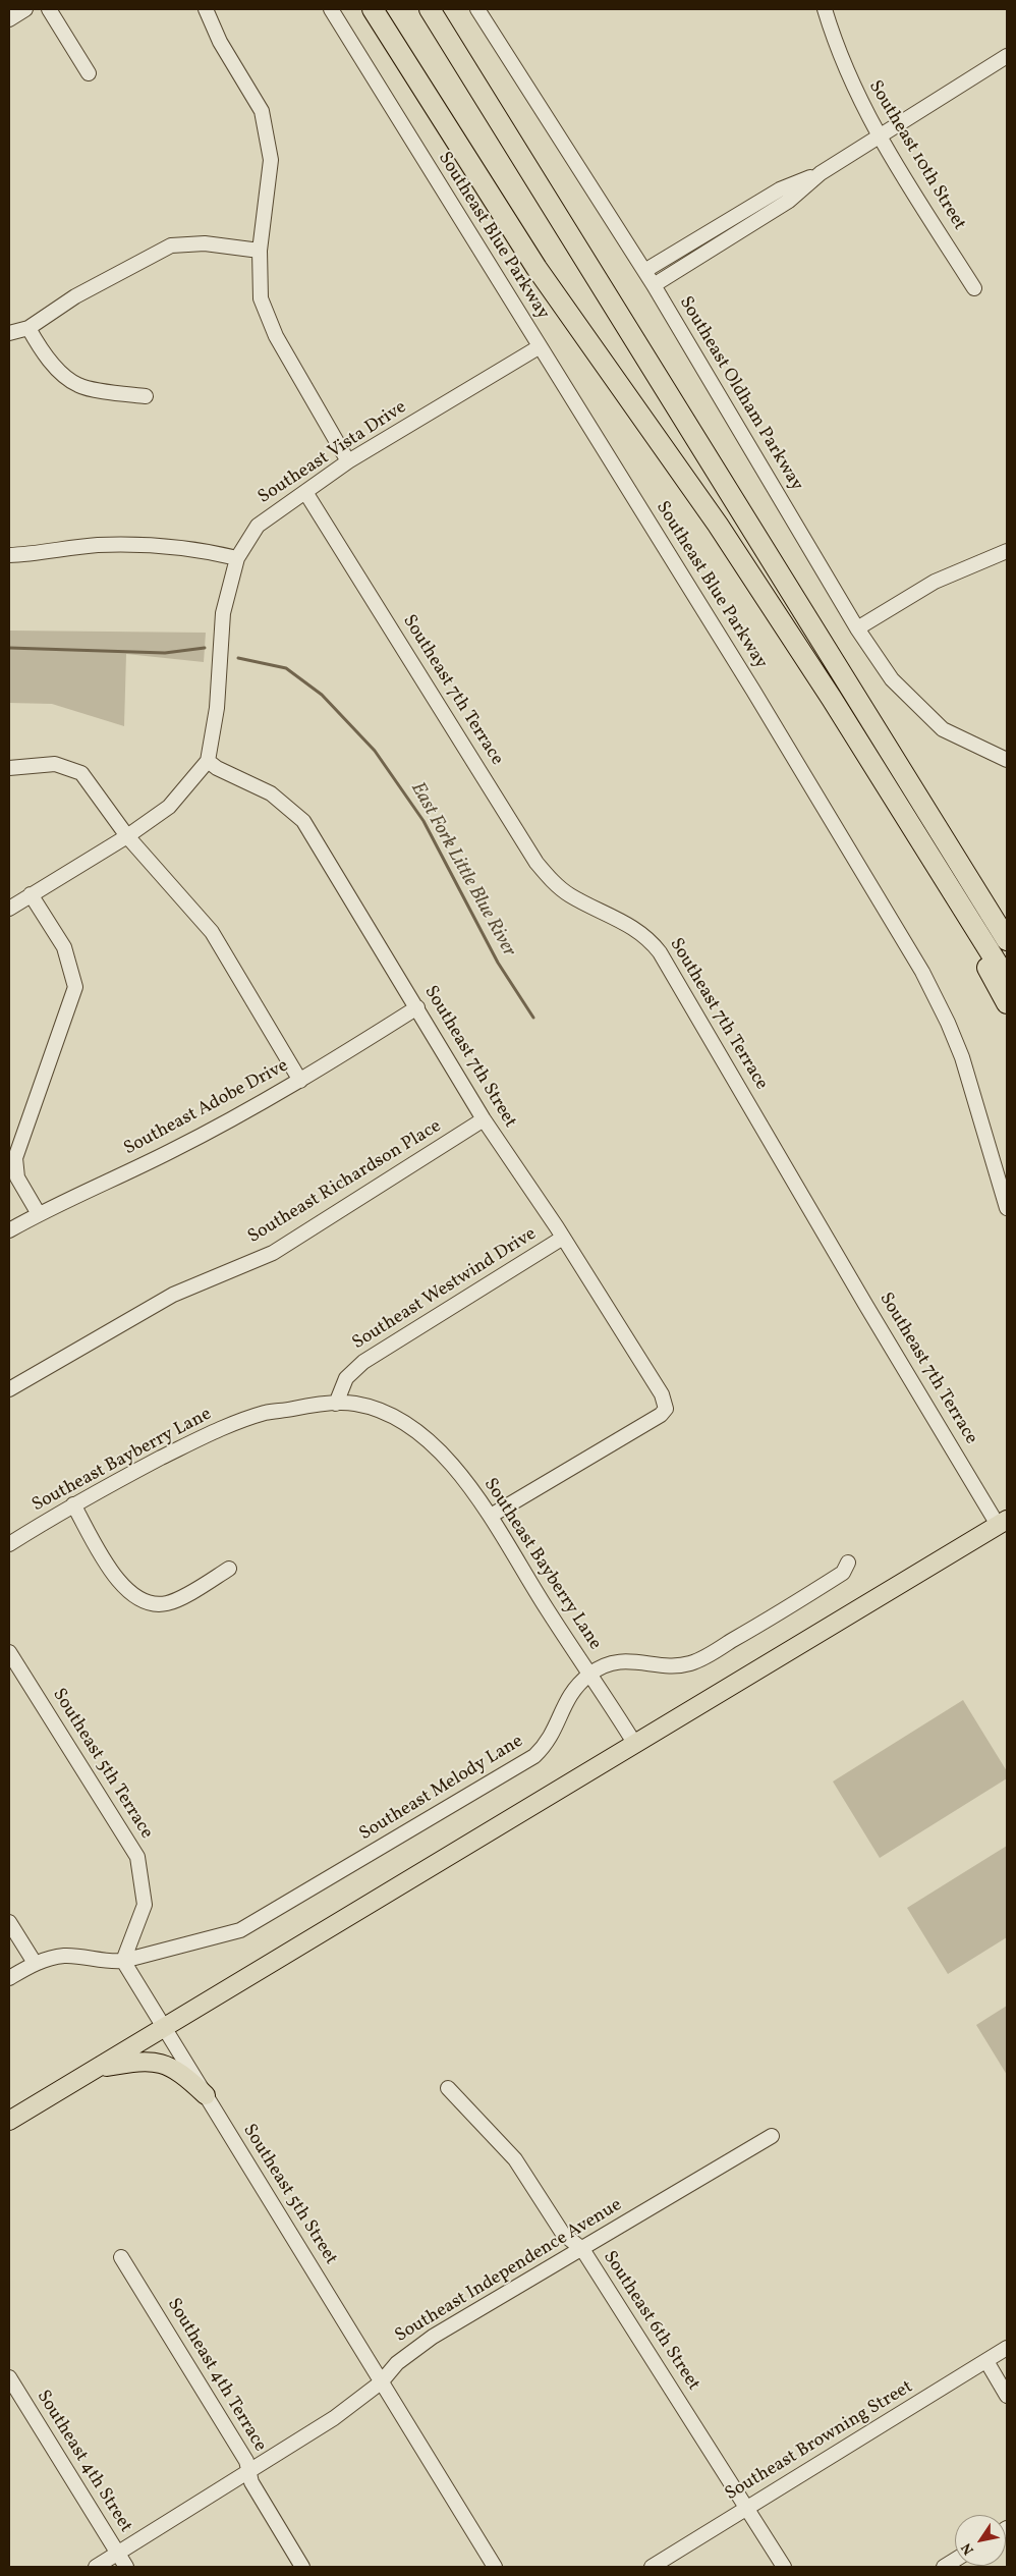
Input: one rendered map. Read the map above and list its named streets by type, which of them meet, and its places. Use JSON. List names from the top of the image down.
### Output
{
  "streets": {
    "street": [
      "Southeast 10th Street",
      "Southeast Blue Parkway",
      "Southeast Oldham Parkway",
      "Southeast Vista Drive",
      "Southeast 7th Terrace",
      "Southeast 7th Street",
      "Southeast Adobe Drive",
      "Southeast Richardson Place",
      "Southeast Westwind Drive",
      "Southeast Bayberry Lane",
      "Southeast 5th Terrace",
      "Southeast Melody Lane",
      "Southeast 5th Street",
      "Southeast Independence Avenue",
      "Southeast 6th Street",
      "Southeast 4th Terrace",
      "Southeast Browning Street",
      "Southeast 4th Street"
    ]
  },
  "crossings": [
    ["Southeast Blue Parkway", "Southeast Vista Drive"],
    ["Southeast Vista Drive", "Southeast 7th Terrace"],
    ["Southeast Vista Drive", "Southeast 7th Street"],
    ["Southeast 7th Street", "Southeast Adobe Drive"],
    ["Southeast 7th Street", "Southeast Richardson Place"],
    ["Southeast 7th Street", "Southeast Westwind Drive"],
    ["Southeast 7th Street", "Southeast Bayberry Lane"],
    ["Southeast Westwind Drive", "Southeast Bayberry Lane"],
    ["Southeast Bayberry Lane", "Southeast Melody Lane"],
    ["Southeast 5th Terrace", "Southeast Melody Lane"],
    ["Southeast 5th Terrace", "Southeast 5th Street"],
    ["Southeast Melody Lane", "Southeast 5th Street"],
    ["Southeast 5th Street", "Southeast Independence Avenue"],
    ["Southeast Independence Avenue", "Southeast 6th Street"],
    ["Southeast Independence Avenue", "Southeast 4th Terrace"],
    ["Southeast Independence Avenue", "Southeast 4th Street"],
    ["Southeast 6th Street", "Southeast Browning Street"]
  ],
  "water": ["East Fork Little Blue River"],
  "north": "bottom left"
}
